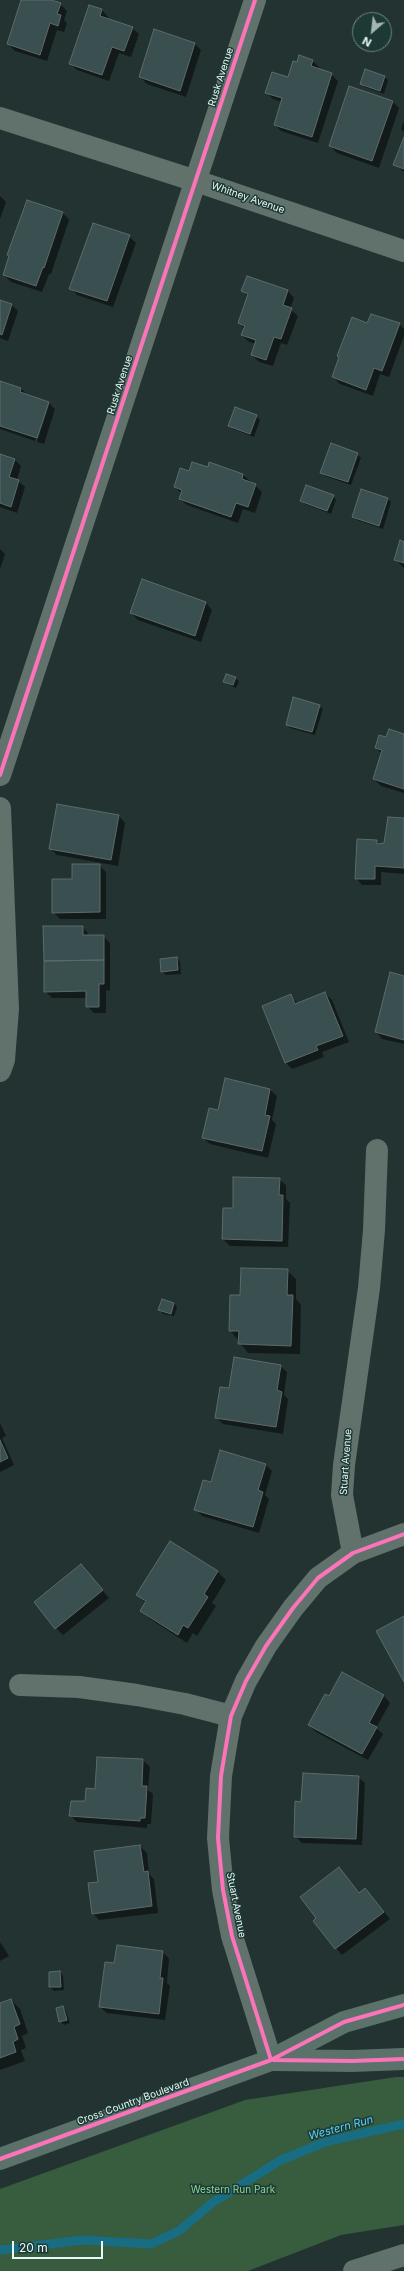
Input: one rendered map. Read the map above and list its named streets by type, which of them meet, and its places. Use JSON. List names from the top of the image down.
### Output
{
  "streets": {
    "main road": ["Cross Country Boulevard"],
    "street": ["Rusk Avenue", "Whitney Avenue", "Stuart Avenue"]
  },
  "crossings": [
    ["Rusk Avenue", "Whitney Avenue"],
    ["Stuart Avenue", "Cross Country Boulevard"]
  ],
  "water": ["Western Run"],
  "parks": ["Western Run Park"],
  "scale_bar": "20 m",
  "north": "bottom left"
}
